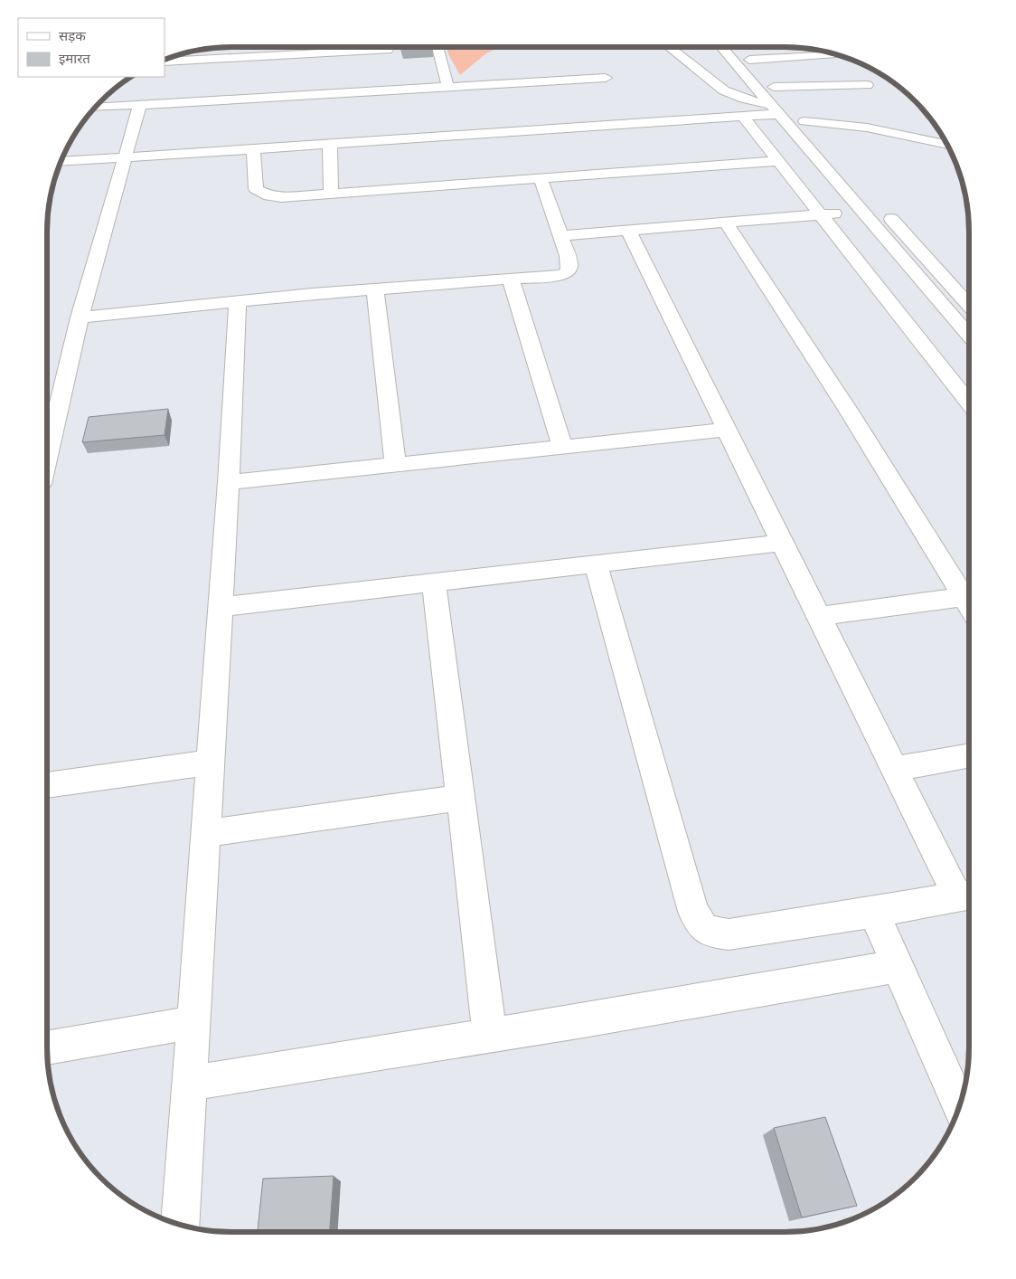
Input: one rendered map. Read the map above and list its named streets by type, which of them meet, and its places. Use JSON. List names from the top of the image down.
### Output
{
  "legend": ["सड़क", "इमारत"]
}
